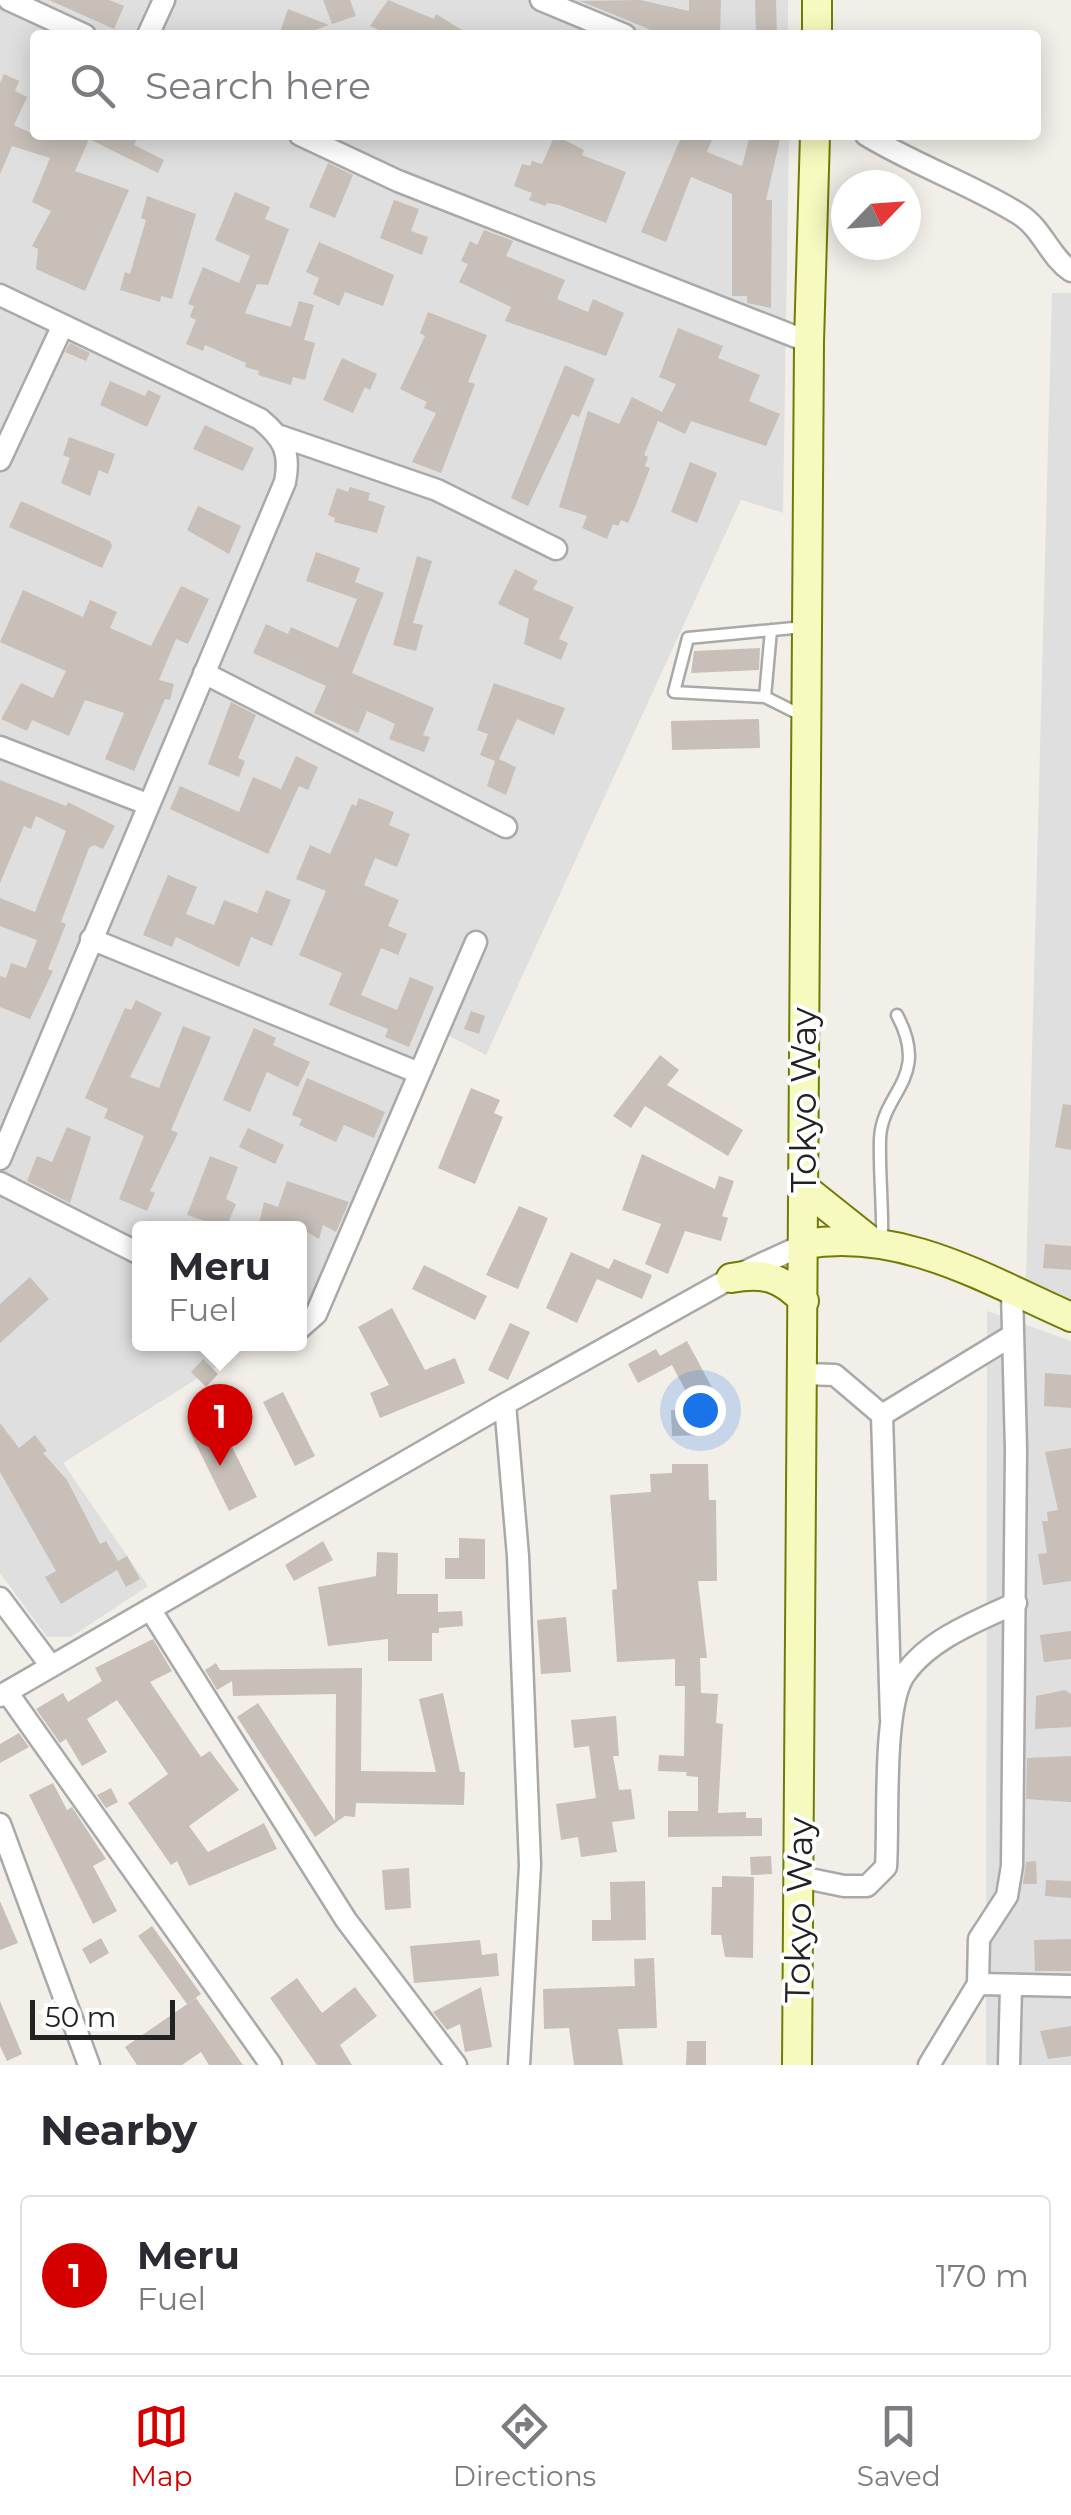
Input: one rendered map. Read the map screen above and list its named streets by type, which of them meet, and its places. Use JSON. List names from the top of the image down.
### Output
{
  "streets": {
    "main road": ["Tokyo Way"]
  },
  "scale_bar": "50 m",
  "north": "top right",
  "page": {
    "search": "Search here",
    "popup": ["Meru", "Fuel"],
    "pins": "1",
    "scale": "50 m",
    "heading": "Nearby",
    "list": [
      {
        "mark": "1",
        "name": "Meru",
        "note": "Fuel",
        "value": "170 m"
      }
    ],
    "nav": ["Map", "Directions", "Saved"]
  }
}
